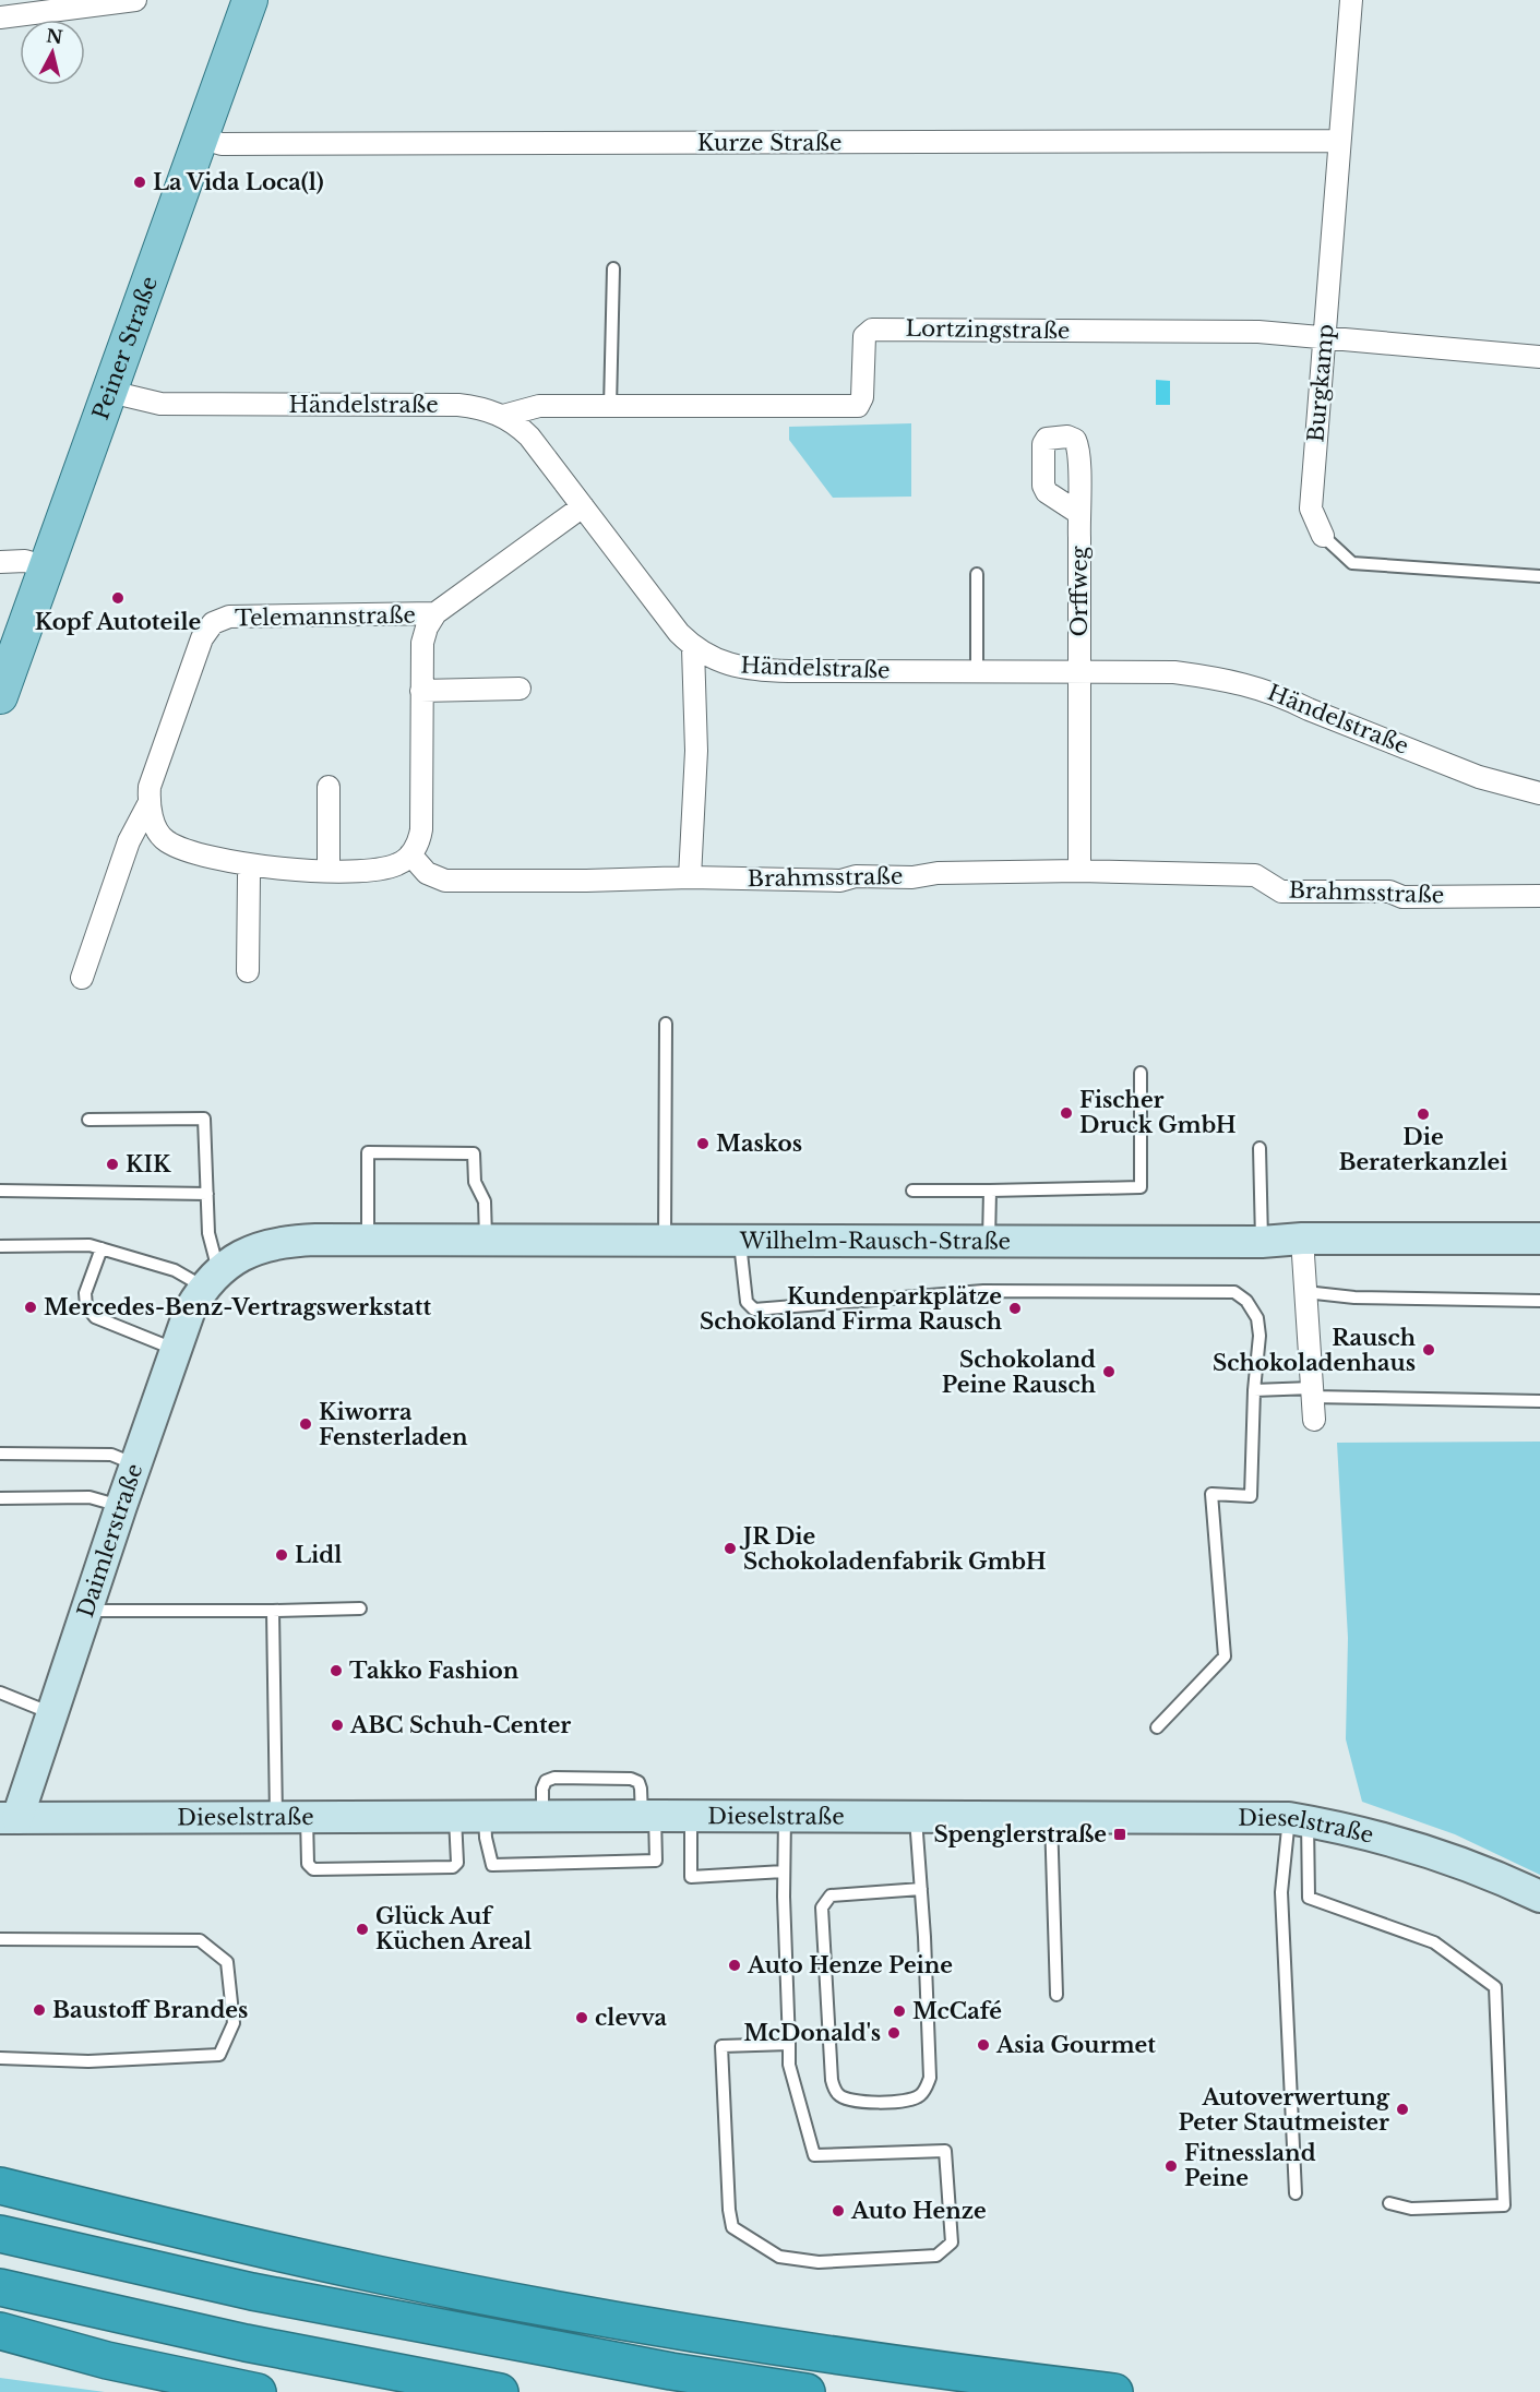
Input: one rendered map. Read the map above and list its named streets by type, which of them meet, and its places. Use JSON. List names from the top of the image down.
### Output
{
  "streets": {
    "main road": ["Peiner Straße"],
    "street": [
      "Kurze Straße",
      "Lortzingstraße",
      "Burgkamp",
      "Händelstraße",
      "Orffweg",
      "Telemannstraße",
      "Brahmsstraße",
      "Wilhelm-Rausch-Straße",
      "Daimlerstraße",
      "Dieselstraße"
    ]
  },
  "crossings": [
    ["Kurze Straße", "Peiner Straße"],
    ["Kurze Straße", "Burgkamp"],
    ["Lortzingstraße", "Burgkamp"],
    ["Lortzingstraße", "Händelstraße"],
    ["Peiner Straße", "Händelstraße"],
    ["Händelstraße", "Orffweg"],
    ["Händelstraße", "Telemannstraße"],
    ["Telemannstraße", "Brahmsstraße"],
    ["Wilhelm-Rausch-Straße", "Daimlerstraße"],
    ["Daimlerstraße", "Dieselstraße"]
  ],
  "places": {
    "other": [
      "La Vida Loca(l)",
      "Kopf Autoteile",
      "Fischer Druck GmbH",
      "Die Beraterkanzlei",
      "Maskos",
      "KIK",
      "Mercedes-Benz-Vertragswerkstatt",
      "Kundenparkplätze Schokoland Firma Rausch",
      "Rausch Schokoladenhaus",
      "Schokoland Peine Rausch",
      "Kiworra Fensterladen",
      "JR Die Schokoladenfabrik GmbH",
      "Lidl",
      "Takko Fashion",
      "ABC Schuh-Center",
      "Glück Auf Küchen Areal",
      "Auto Henze Peine",
      "Baustoff Brandes",
      "McCafé",
      "clevva",
      "McDonald's",
      "Asia Gourmet",
      "Autoverwertung Peter Stautmeister",
      "Fitnessland Peine",
      "Auto Henze"
    ],
    "transit": ["Spenglerstraße"]
  },
  "north": "top"
}
